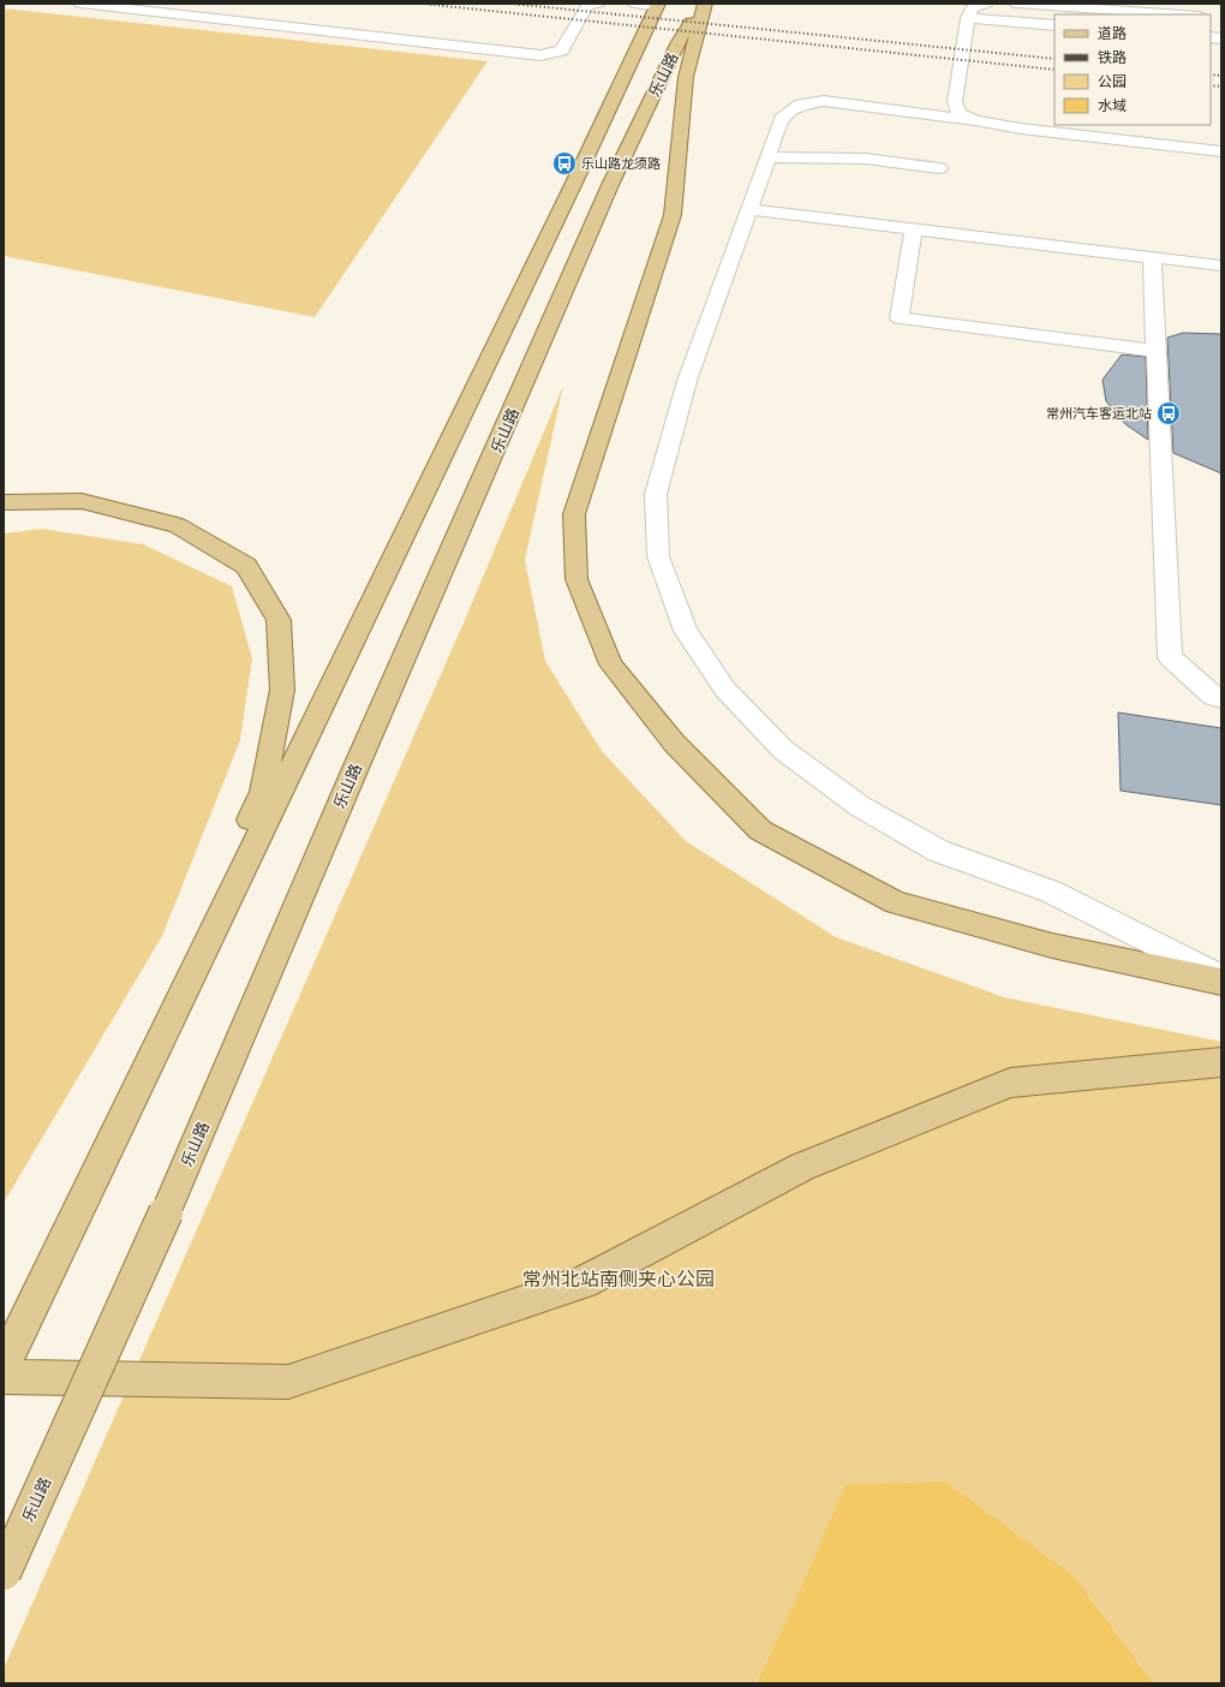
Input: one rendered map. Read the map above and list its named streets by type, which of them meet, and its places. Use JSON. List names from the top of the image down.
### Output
{
  "streets": {
    "main road": ["乐山路"]
  },
  "parks": ["常州北站南侧夹心公园"],
  "places": {
    "bus stop": ["乐山路龙须路", "常州汽车客运北站"]
  },
  "legend": [
    "道路",
    "铁路",
    "公园",
    "水域"
  ]
}
